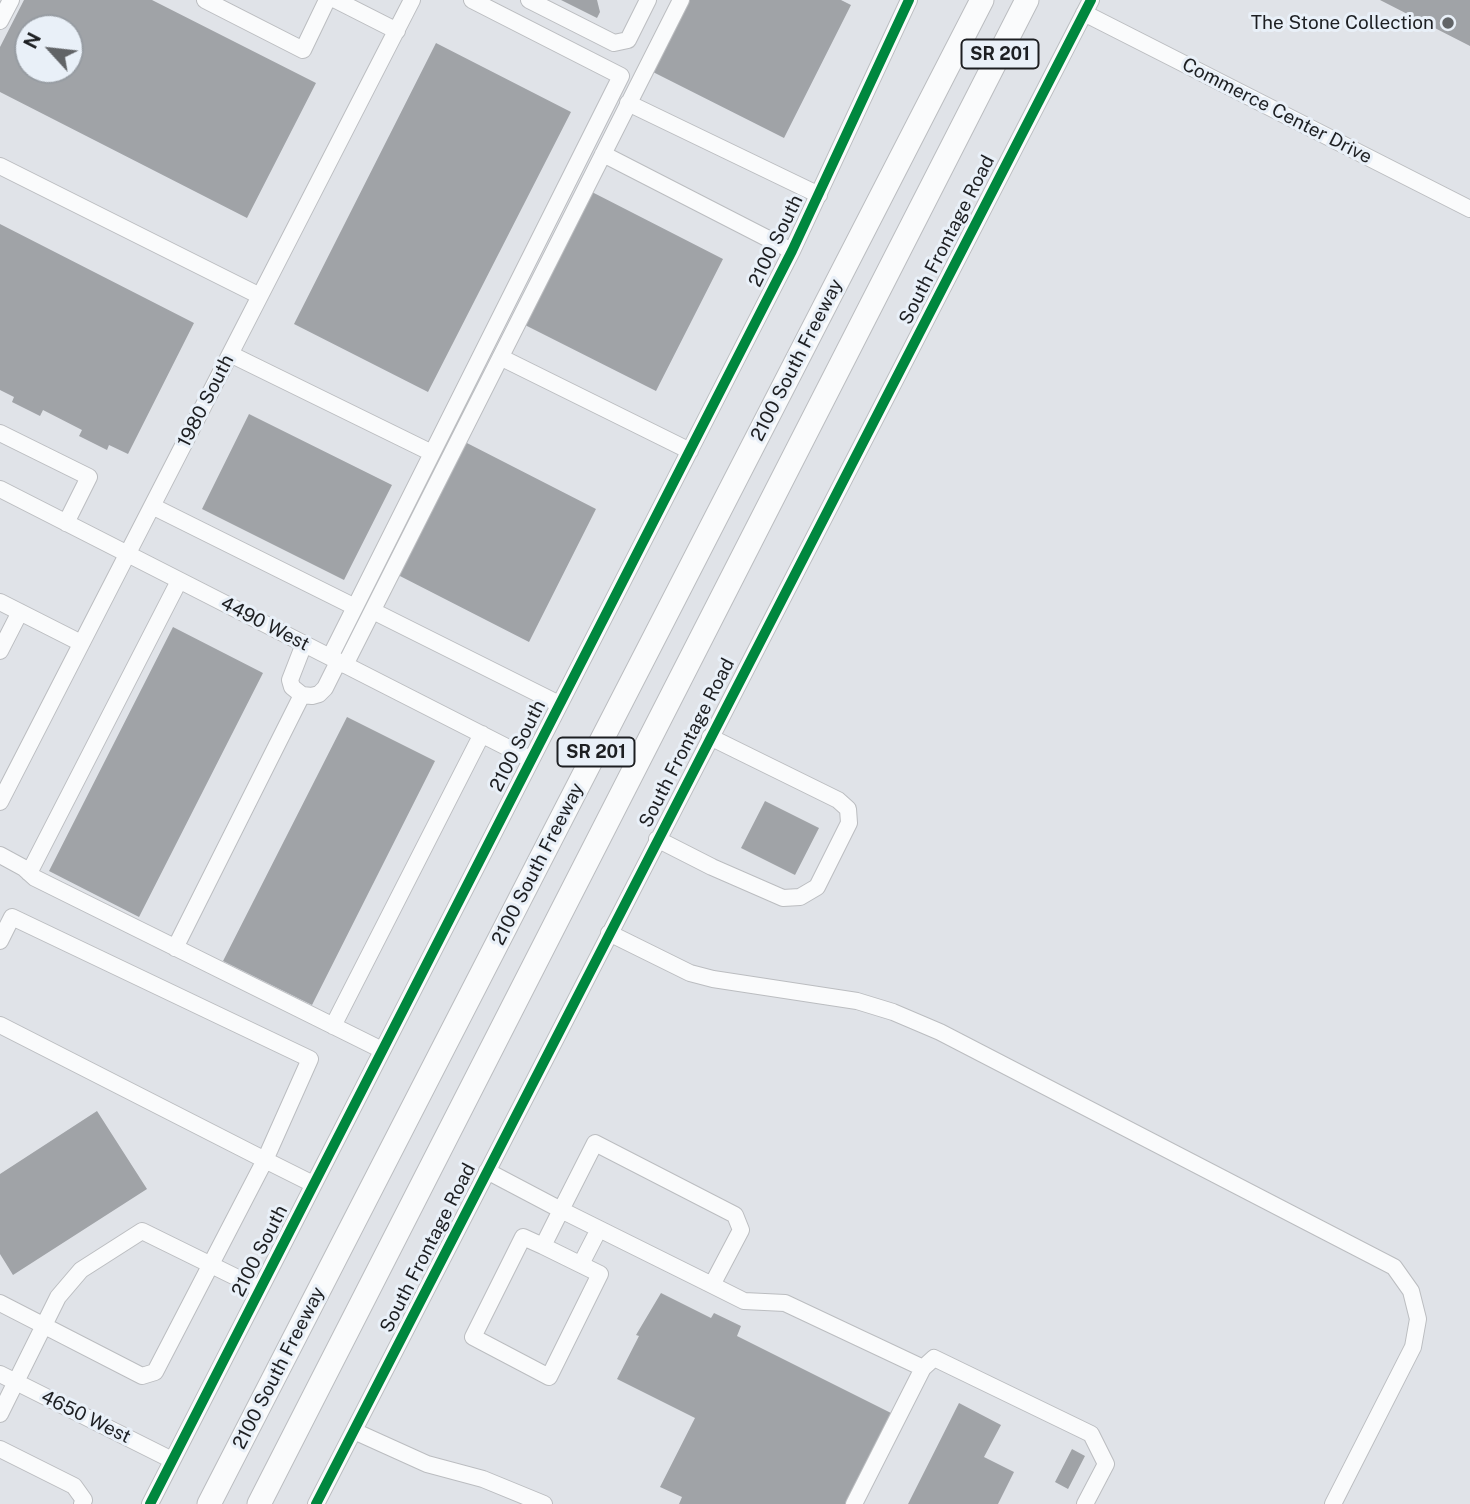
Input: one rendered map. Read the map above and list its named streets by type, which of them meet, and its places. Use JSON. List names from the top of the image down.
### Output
{
  "streets": {
    "highway": ["SR 201", "2100 South Freeway"],
    "street": [
      "Commerce Center Drive",
      "South Frontage Road",
      "2100 South",
      "1980 South",
      "4490 West",
      "4650 West"
    ]
  },
  "crossings": [
    ["Commerce Center Drive", "South Frontage Road"],
    ["2100 South", "4490 West"],
    ["2100 South", "4650 West"],
    ["1980 South", "4490 West"]
  ],
  "places": ["The Stone Collection"],
  "north": "top left"
}
